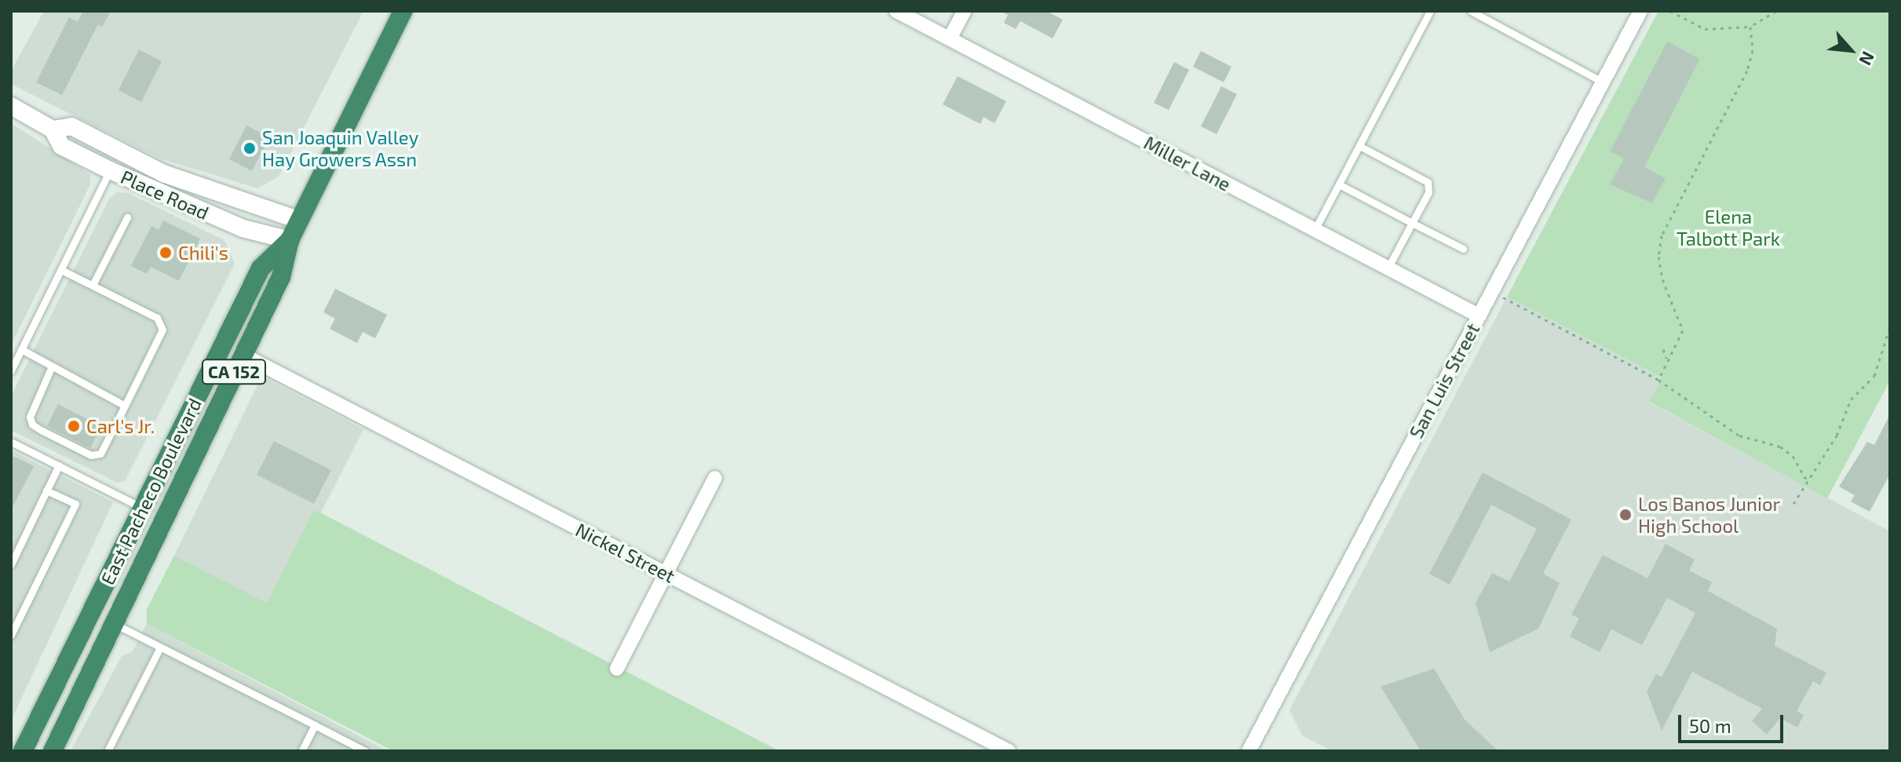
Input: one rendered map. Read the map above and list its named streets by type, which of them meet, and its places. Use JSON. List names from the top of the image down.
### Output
{
  "streets": {
    "highway": ["CA 152", "East Pacheco Boulevard"],
    "street": [
      "Miller Lane",
      "Place Road",
      "San Luis Street",
      "Nickel Street"
    ]
  },
  "crossings": [
    ["Miller Lane", "San Luis Street"],
    ["Place Road", "East Pacheco Boulevard"],
    ["East Pacheco Boulevard", "Nickel Street"]
  ],
  "parks": ["Elena Talbott Park"],
  "places": [
    "San Joaquin Valley Hay Growers Assn",
    "Chili's",
    "Carl's Jr.",
    "Los Banos Junior High School"
  ],
  "scale_bar": "50 m",
  "north": "bottom right"
}
